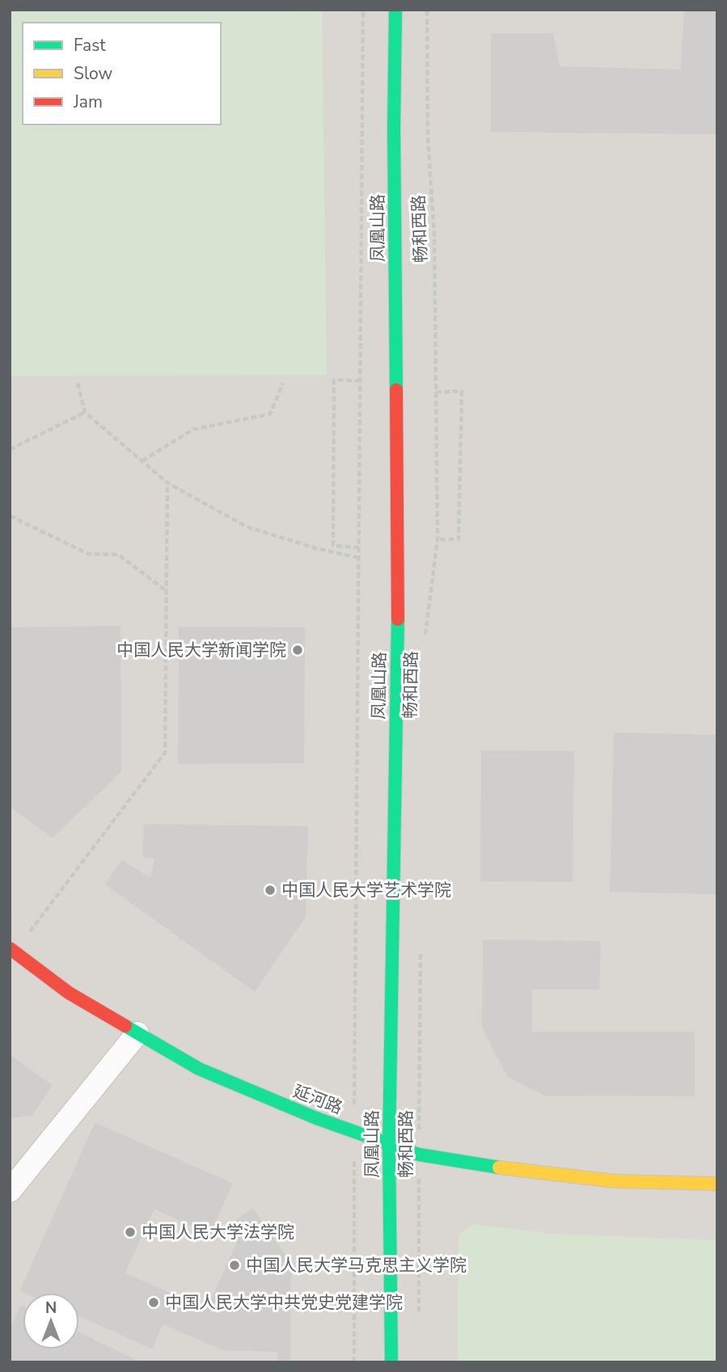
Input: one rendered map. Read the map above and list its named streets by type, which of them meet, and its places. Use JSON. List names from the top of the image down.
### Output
{
  "streets": {
    "street": ["凤凰山路", "延河路"],
    "path": ["畅和西路"]
  },
  "crossings": [
    ["凤凰山路", "延河路"],
    ["畅和西路", "延河路"]
  ],
  "places": [
    "中国人民大学新闻学院",
    "中国人民大学艺术学院",
    "中国人民大学法学院",
    "中国人民大学马克思主义学院",
    "中国人民大学中共党史党建学院"
  ],
  "legend": ["Fast", "Slow", "Jam"],
  "north": "top"
}
